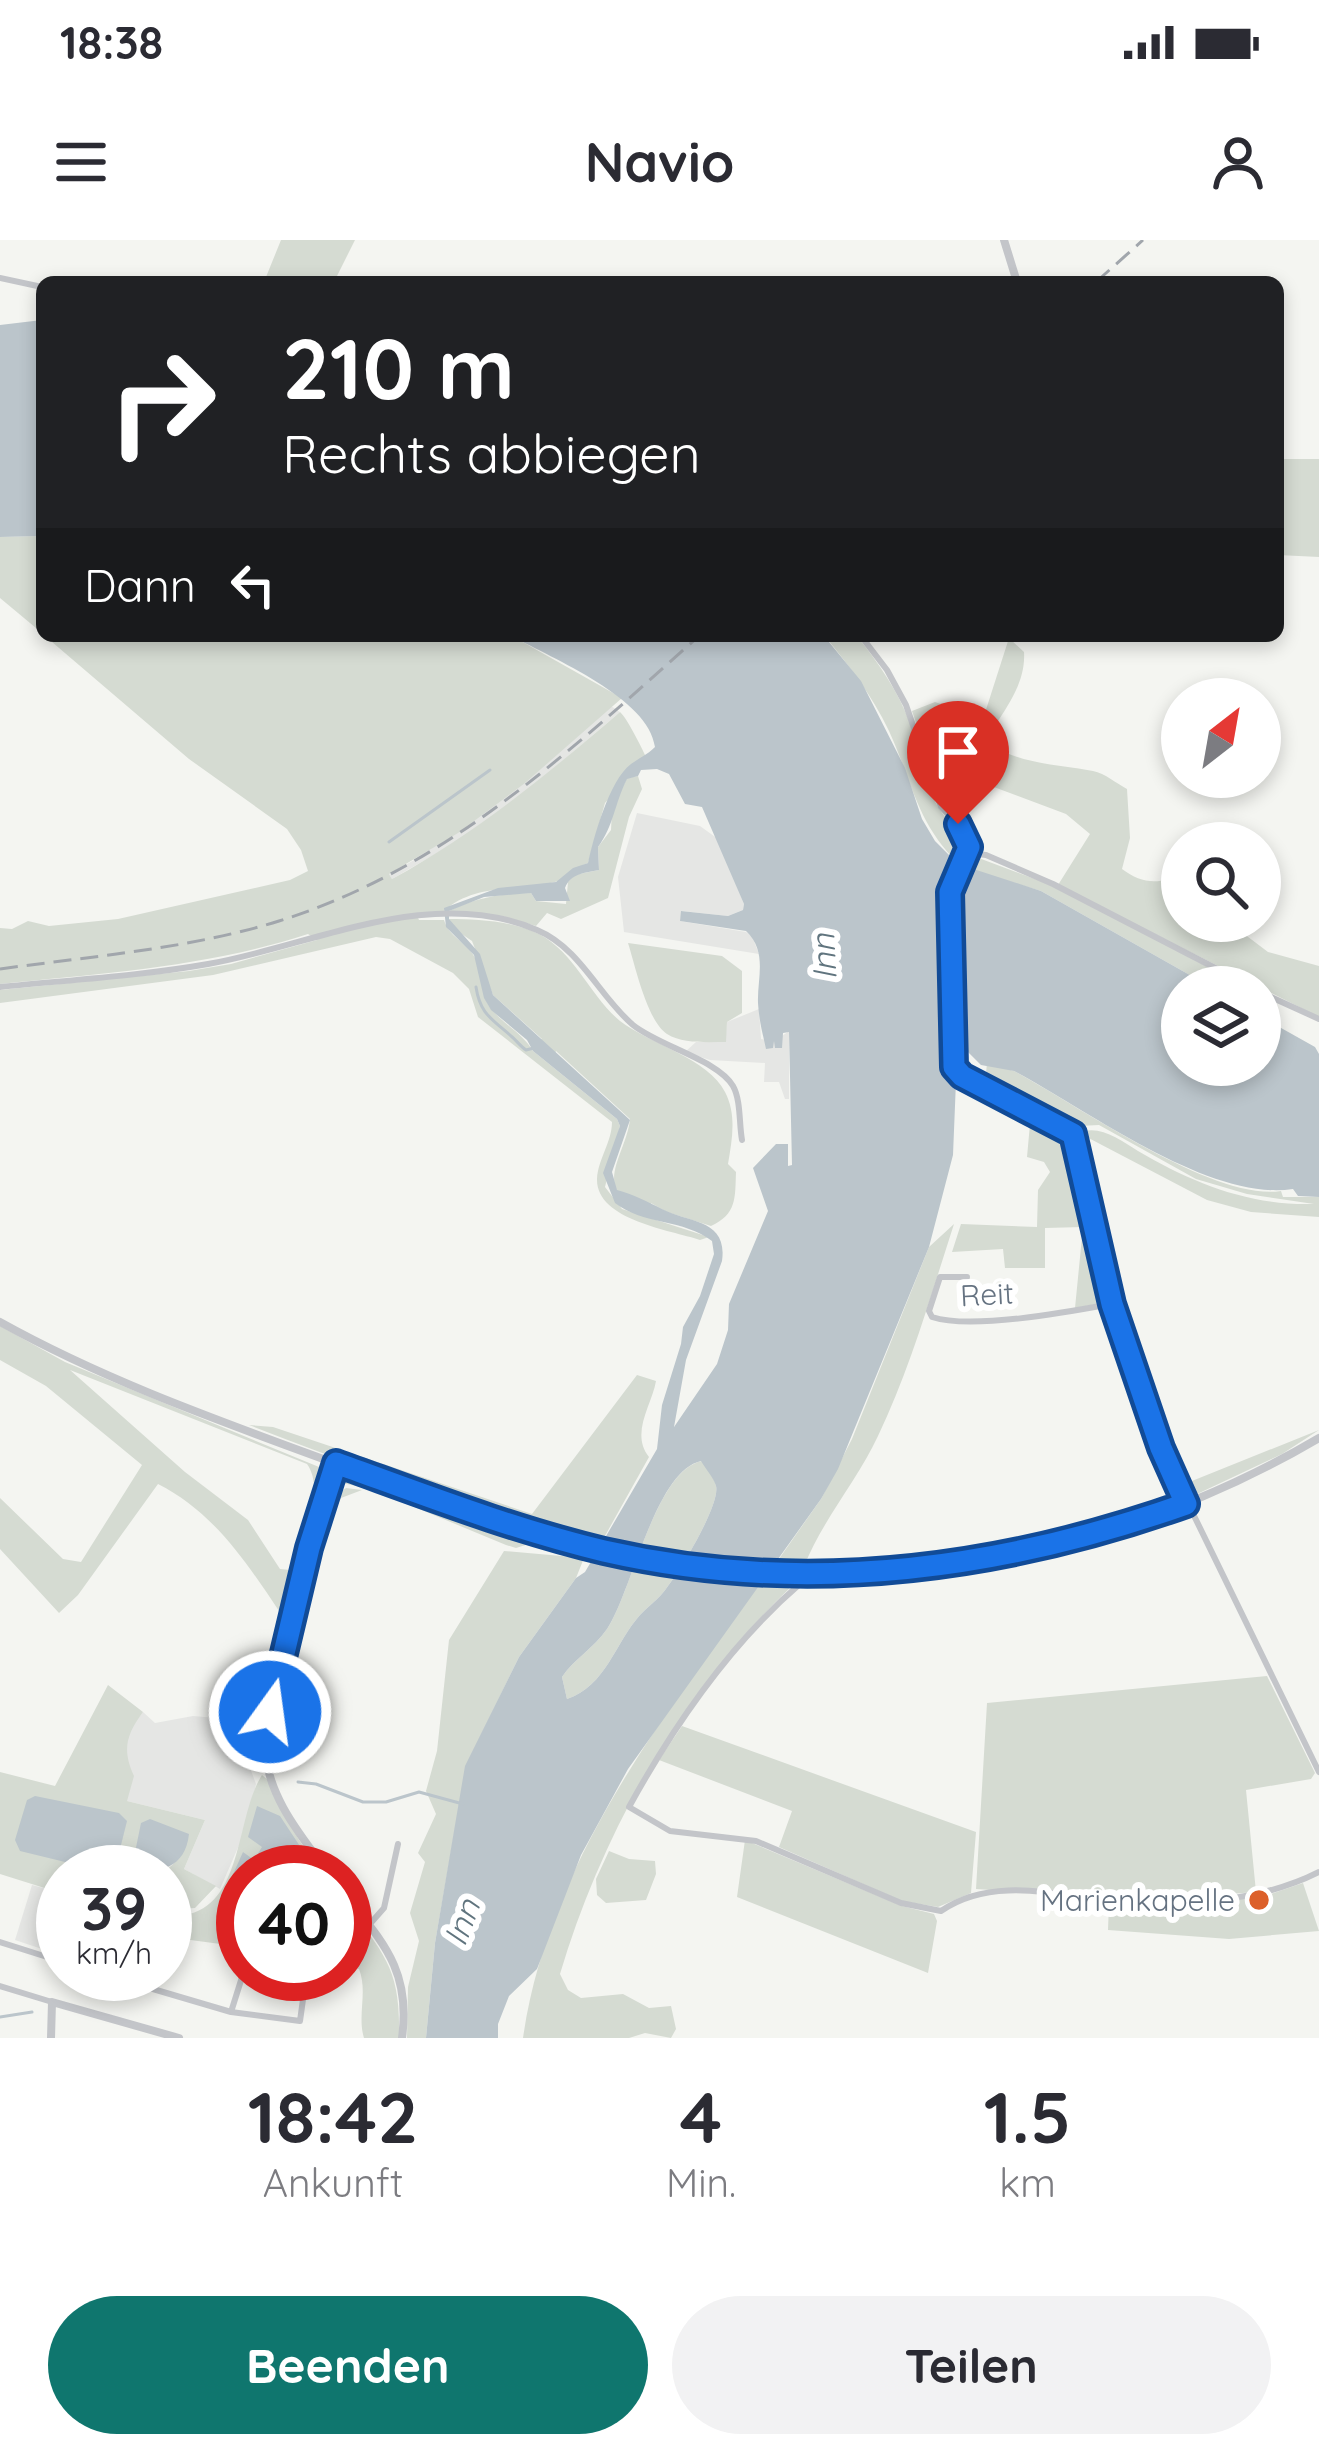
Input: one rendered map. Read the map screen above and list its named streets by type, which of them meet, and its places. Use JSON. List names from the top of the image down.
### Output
{
  "streets": {
    "street": ["Reit"]
  },
  "water": ["Inn"],
  "places": ["Marienkapelle"],
  "north": "top right",
  "page": {
    "status": "18:38",
    "header": "Navio",
    "turn": ["210 m", "Rechts abbiegen"],
    "then": "Dann",
    "speed": "39 km/h",
    "limit": "40",
    "eta": [
      "18:42",
      "Ankunft",
      "4",
      "Min.",
      "1.5",
      "km"
    ],
    "buttons": ["Beenden", "Teilen"]
  }
}
